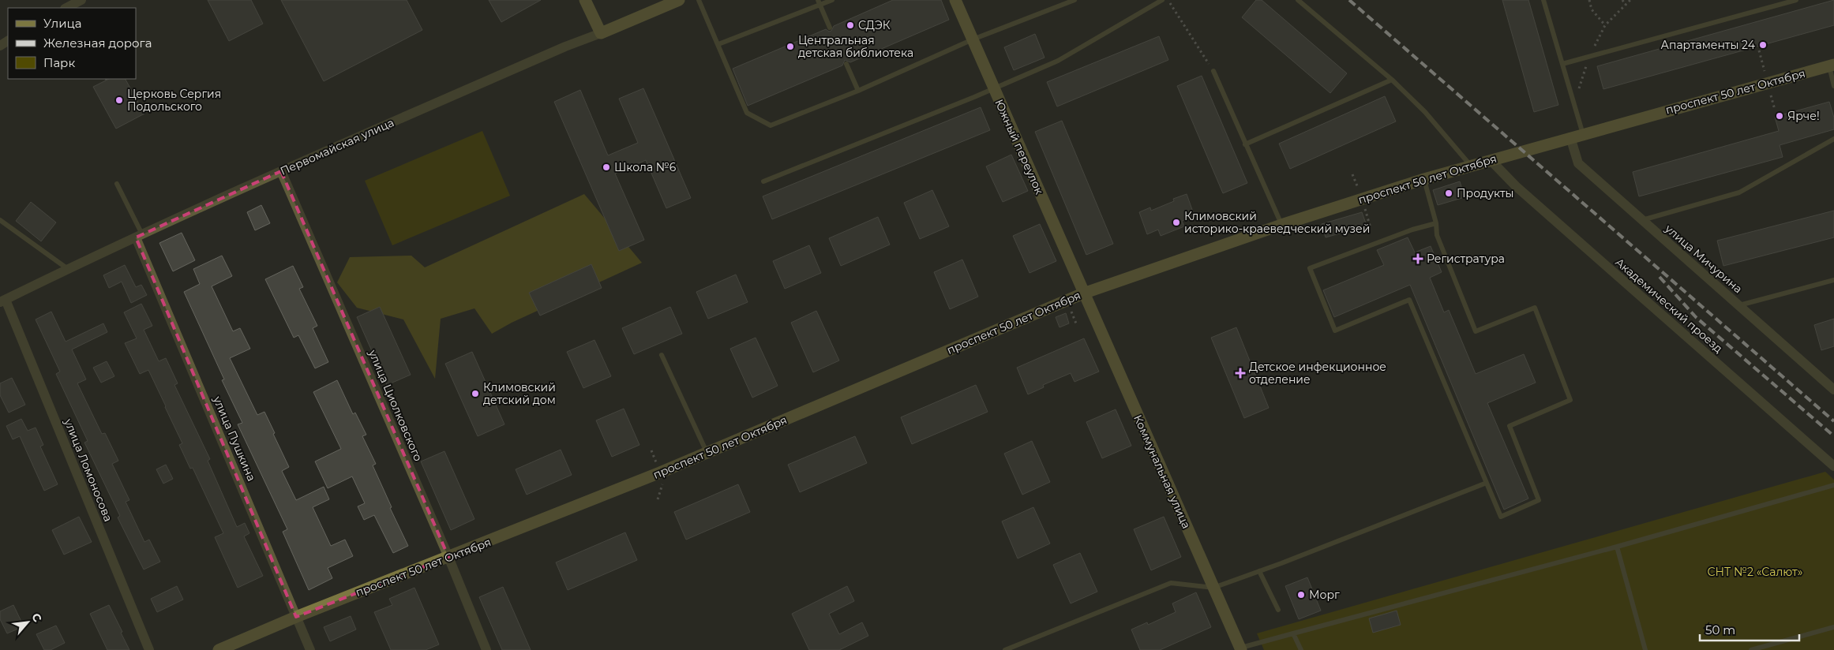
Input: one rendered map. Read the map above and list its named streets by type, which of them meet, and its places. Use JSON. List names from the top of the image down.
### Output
{
  "streets": {
    "main road": [
      "проспект 50 лет Октября",
      "Первомайская улица",
      "Южный переулок",
      "Коммунальная улица"
    ],
    "street": [
      "улица Мичурина",
      "Академический проезд",
      "улица Циолковского",
      "улица Пушкина",
      "улица Ломоносова"
    ]
  },
  "crossings": [
    ["проспект 50 лет Октября", "Южный переулок"],
    ["проспект 50 лет Октября", "улица Мичурина"],
    ["проспект 50 лет Октября", "Академический проезд"],
    ["проспект 50 лет Октября", "улица Циолковского"],
    ["проспект 50 лет Октября", "улица Пушкина"],
    ["проспект 50 лет Октября", "Коммунальная улица"],
    ["Первомайская улица", "улица Циолковского"],
    ["Первомайская улица", "улица Пушкина"],
    ["Первомайская улица", "улица Ломоносова"],
    ["Южный переулок", "Коммунальная улица"]
  ],
  "parks": ["СНТ №2 «Салют»"],
  "places": {
    "other": [
      "СДЭК",
      "Апартаменты 24",
      "Центральная детская библиотека",
      "Церковь Сергия Подольского",
      "Ярче!",
      "Школа №6",
      "Продукты",
      "Климовский историко-краеведческий музей",
      "Климовский детский дом",
      "Морг"
    ],
    "health": ["Регистратура", "Детское инфекционное отделение"]
  },
  "legend": ["Улица", "Железная дорога", "Парк"],
  "scale_bar": "50 m",
  "north": "top right"
}
